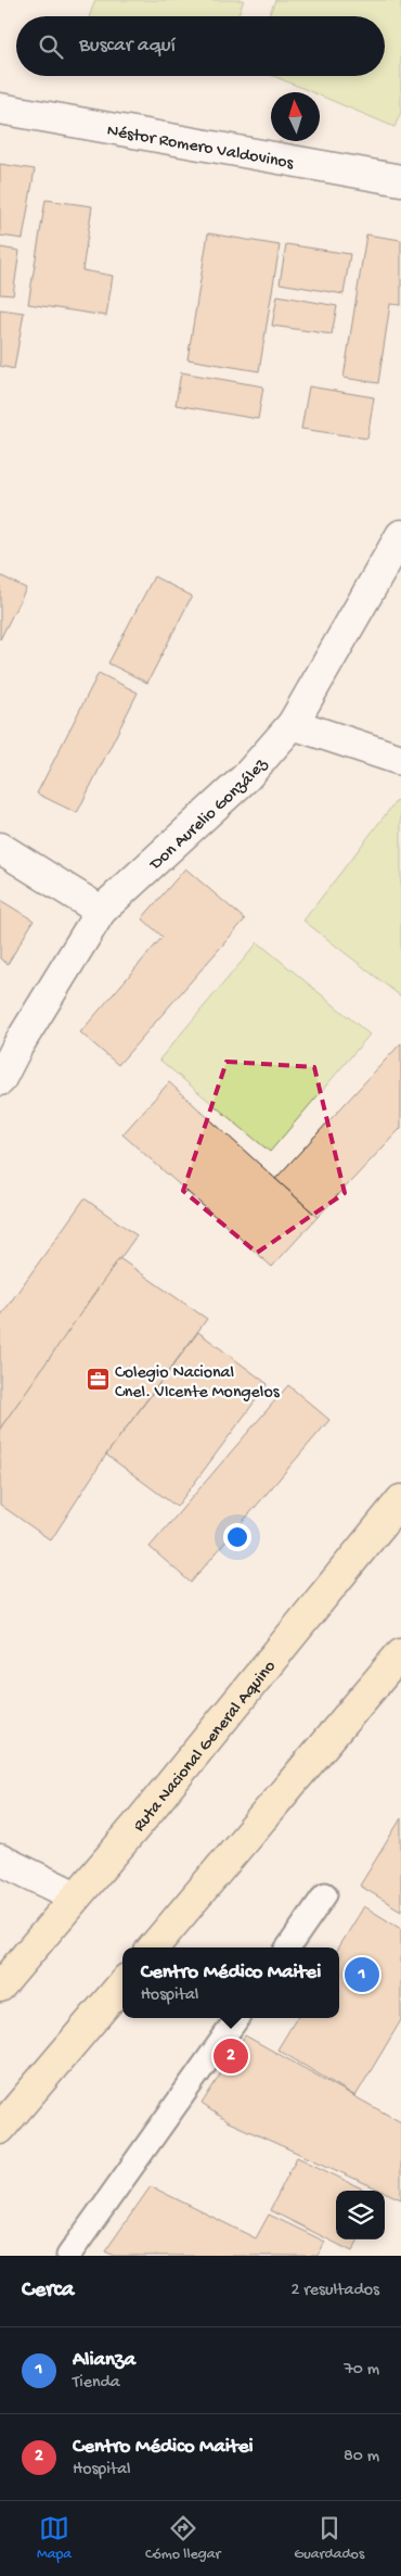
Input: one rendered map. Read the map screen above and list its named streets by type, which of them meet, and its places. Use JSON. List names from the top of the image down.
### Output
{
  "streets": {
    "highway": ["Ruta Nacional General Aquino"],
    "street": ["Néstor Romero Valdovinos", "Don Aurelio González"]
  },
  "places": {
    "office": ["Colegio Nacional Cnel. VIcente Mongelos"]
  },
  "north": "top",
  "page": {
    "search": "Buscar aquí",
    "popup": ["Centro Médico Maitei", "Hospital"],
    "pins": ["1", "2"],
    "heading": ["Cerca", "2 resultados"],
    "list": [
      {
        "mark": "1",
        "name": "Alianza",
        "note": "Tienda",
        "value": "70 m"
      },
      {
        "mark": "2",
        "name": "Centro Médico Maitei",
        "note": "Hospital",
        "value": "80 m"
      }
    ],
    "nav": ["Mapa", "Cómo llegar", "Guardados"]
  }
}
